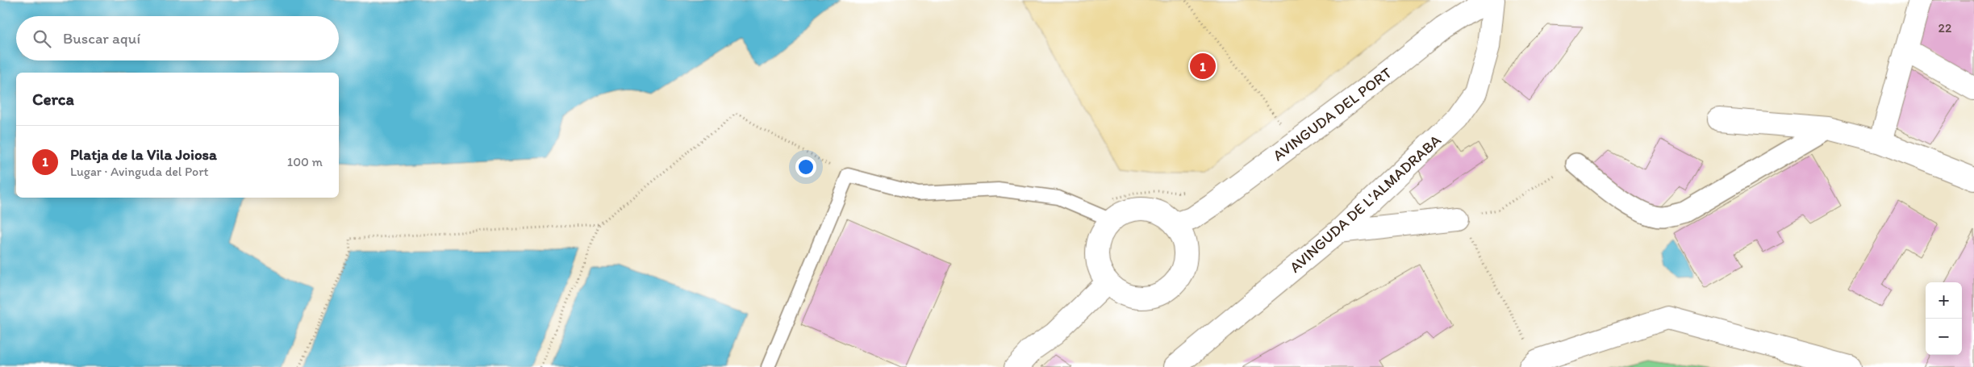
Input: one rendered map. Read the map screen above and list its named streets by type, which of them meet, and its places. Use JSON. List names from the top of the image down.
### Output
{
  "streets": {
    "street": ["AVINGUDA DEL PORT", "AVINGUDA DE L'ALMADRABA"]
  },
  "house_numbers": ["22"],
  "page": {
    "search": "Buscar aquí",
    "pins": "1",
    "heading": "Cerca",
    "list": [
      {
        "mark": "1",
        "name": "Platja de la Vila Joiosa",
        "note": "Lugar · Avinguda del Port",
        "value": "100 m"
      }
    ],
    "map_buttons": ["+", "−"]
  }
}
